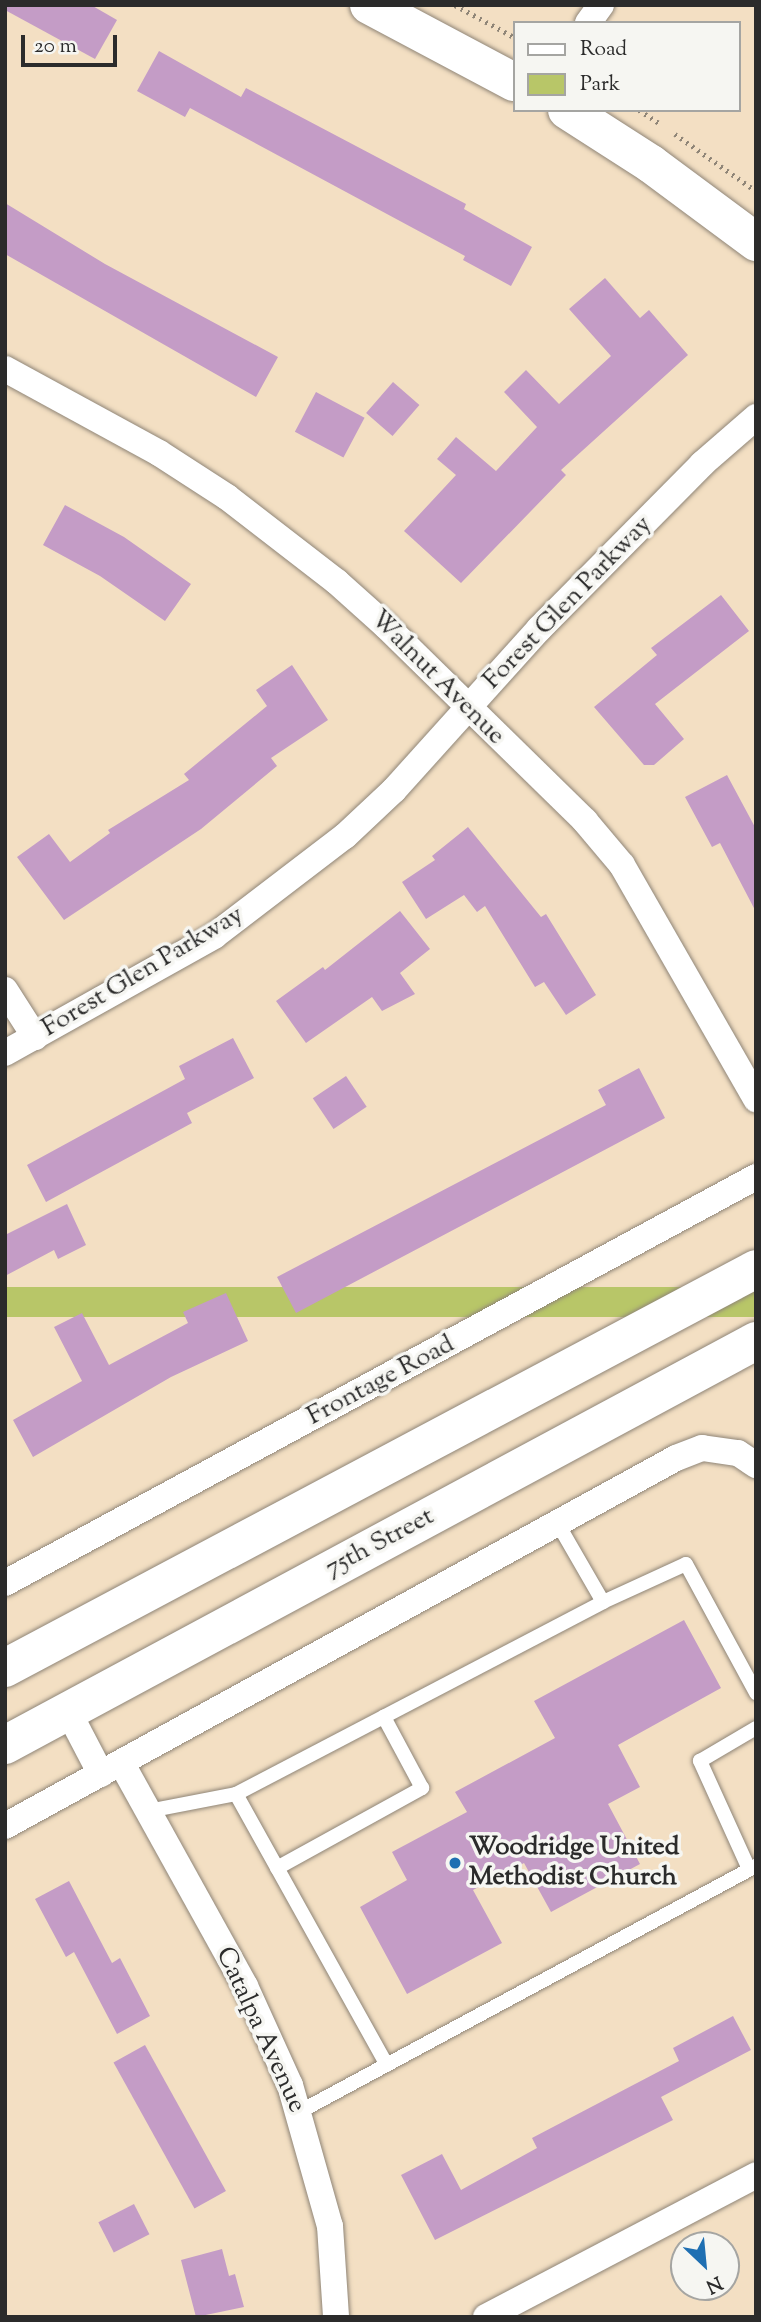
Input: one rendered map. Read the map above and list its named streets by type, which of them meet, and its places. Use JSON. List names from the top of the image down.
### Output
{
  "streets": {
    "main road": ["75th Street"],
    "street": [
      "Forest Glen Parkway",
      "Walnut Avenue",
      "Frontage Road",
      "Catalpa Avenue"
    ]
  },
  "crossings": [
    ["Forest Glen Parkway", "Walnut Avenue"],
    ["75th Street", "Catalpa Avenue"]
  ],
  "places": ["Woodridge United Methodist Church"],
  "legend": ["Road", "Park"],
  "scale_bar": "20 m",
  "north": "bottom right"
}
